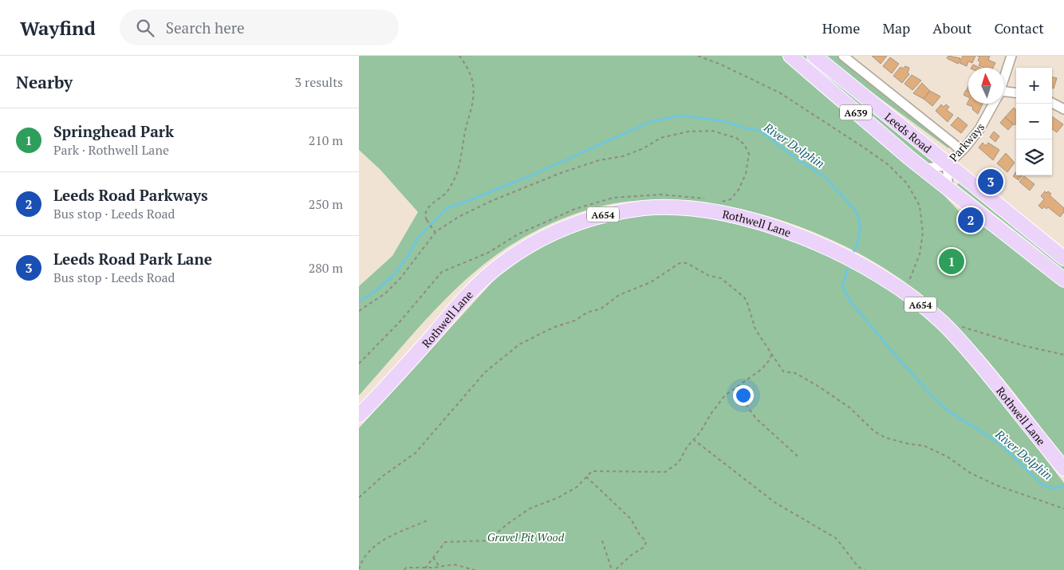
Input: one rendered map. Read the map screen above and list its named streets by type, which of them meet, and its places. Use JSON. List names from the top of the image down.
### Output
{
  "streets": {
    "main road": [
      "A639",
      "Leeds Road",
      "A654",
      "Rothwell Lane"
    ],
    "street": ["Parkways"]
  },
  "crossings": [
    ["Leeds Road", "Parkways"]
  ],
  "water": ["River Dolphin"],
  "parks": ["Gravel Pit Wood"],
  "north": "top",
  "page": {
    "header": "Wayfind",
    "search": "Search here",
    "nav": [
      "Home",
      "Map",
      "About",
      "Contact"
    ],
    "heading": ["Nearby", "3 results"],
    "map_buttons": ["+", "−"],
    "list": [
      {
        "mark": "1",
        "name": "Springhead Park",
        "note": "Park · Rothwell Lane",
        "value": "210 m"
      },
      {
        "mark": "2",
        "name": "Leeds Road Parkways",
        "note": "Bus stop · Leeds Road",
        "value": "250 m"
      },
      {
        "mark": "3",
        "name": "Leeds Road Park Lane",
        "note": "Bus stop · Leeds Road",
        "value": "280 m"
      }
    ],
    "pins": ["3", "2", "1"]
  }
}
